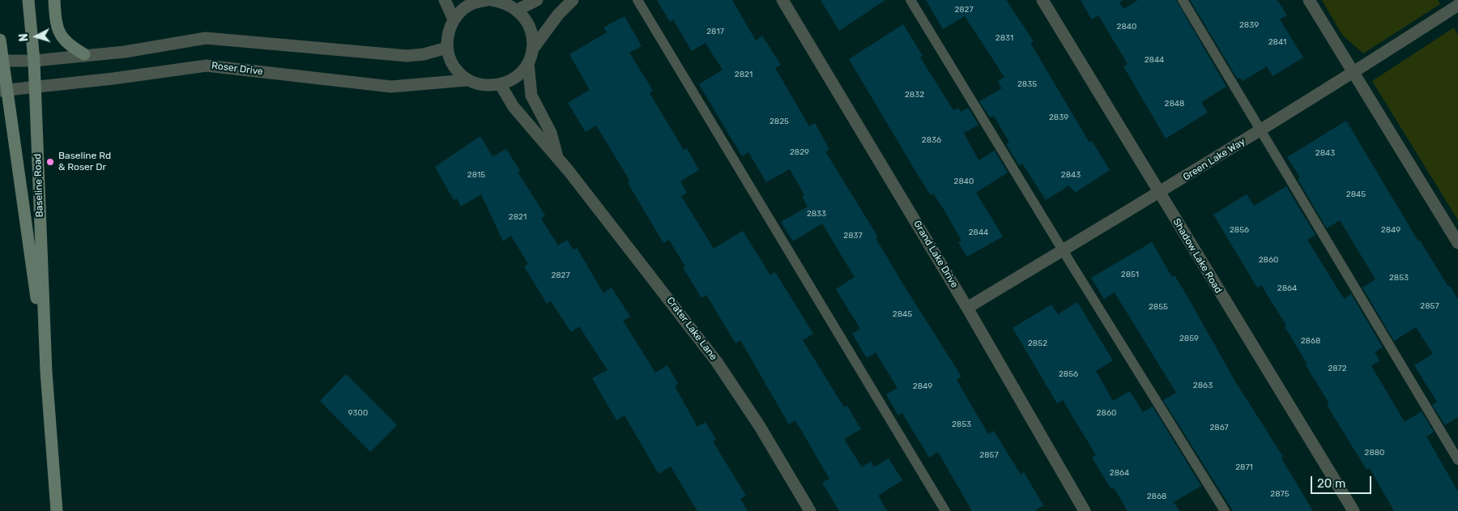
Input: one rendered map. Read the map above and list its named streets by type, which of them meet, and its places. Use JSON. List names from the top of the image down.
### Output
{
  "streets": {
    "main road": ["Baseline Road"],
    "street": [
      "Roser Drive",
      "Green Lake Way",
      "Grand Lake Drive",
      "Shadow Lake Road",
      "Crater Lake Lane"
    ]
  },
  "crossings": [
    ["Roser Drive", "Baseline Road"],
    ["Green Lake Way", "Grand Lake Drive"],
    ["Green Lake Way", "Shadow Lake Road"]
  ],
  "places": ["Baseline Rd & Roser Dr"],
  "house_numbers": [
    "2827",
    "2839",
    "2840",
    "2817",
    "2831",
    "2841",
    "2844",
    "2821",
    "2835",
    "2832",
    "2848",
    "2839",
    "2825",
    "2836",
    "2829",
    "2843",
    "2815",
    "2843",
    "2840",
    "2845",
    "2833",
    "2821",
    "2856",
    "2849",
    "2844",
    "2837",
    "2860",
    "2851",
    "2827",
    "2853",
    "2864",
    "2857",
    "2855",
    "2845",
    "2859",
    "2868",
    "2852",
    "2872",
    "2856",
    "2863",
    "2849",
    "9300",
    "2860",
    "2853",
    "2867",
    "2880",
    "2857",
    "2871",
    "2864",
    "2875",
    "2868"
  ],
  "scale_bar": "20 m",
  "north": "left"
}
